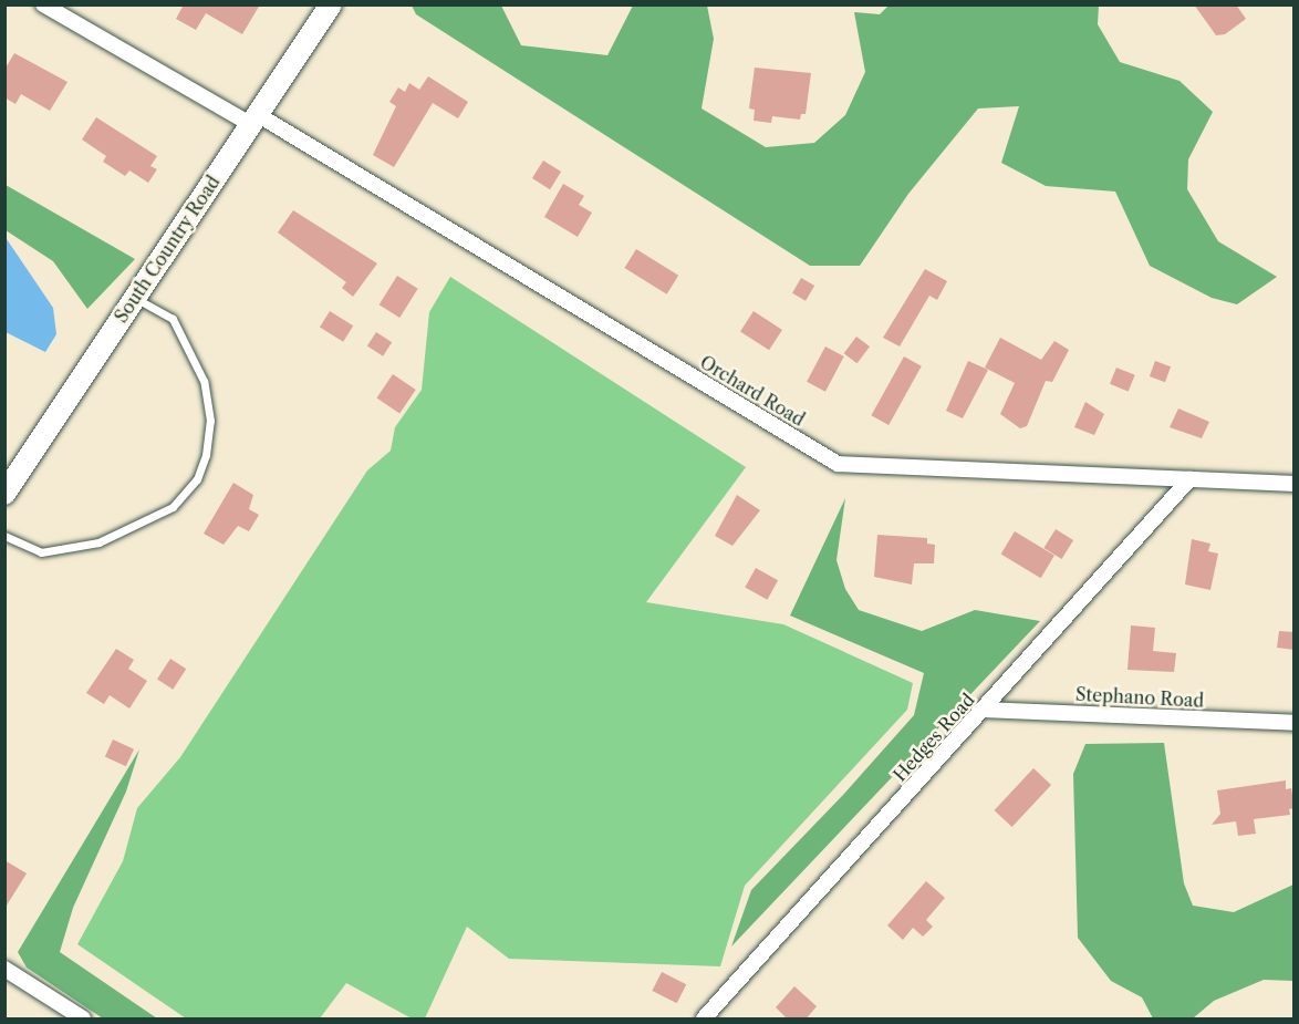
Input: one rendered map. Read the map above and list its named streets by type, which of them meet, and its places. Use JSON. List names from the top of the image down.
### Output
{
  "streets": {
    "main road": ["South Country Road"],
    "street": ["Orchard Road", "Stephano Road", "Hedges Road"]
  },
  "crossings": [
    ["South Country Road", "Orchard Road"],
    ["Orchard Road", "Hedges Road"],
    ["Stephano Road", "Hedges Road"]
  ]
}
